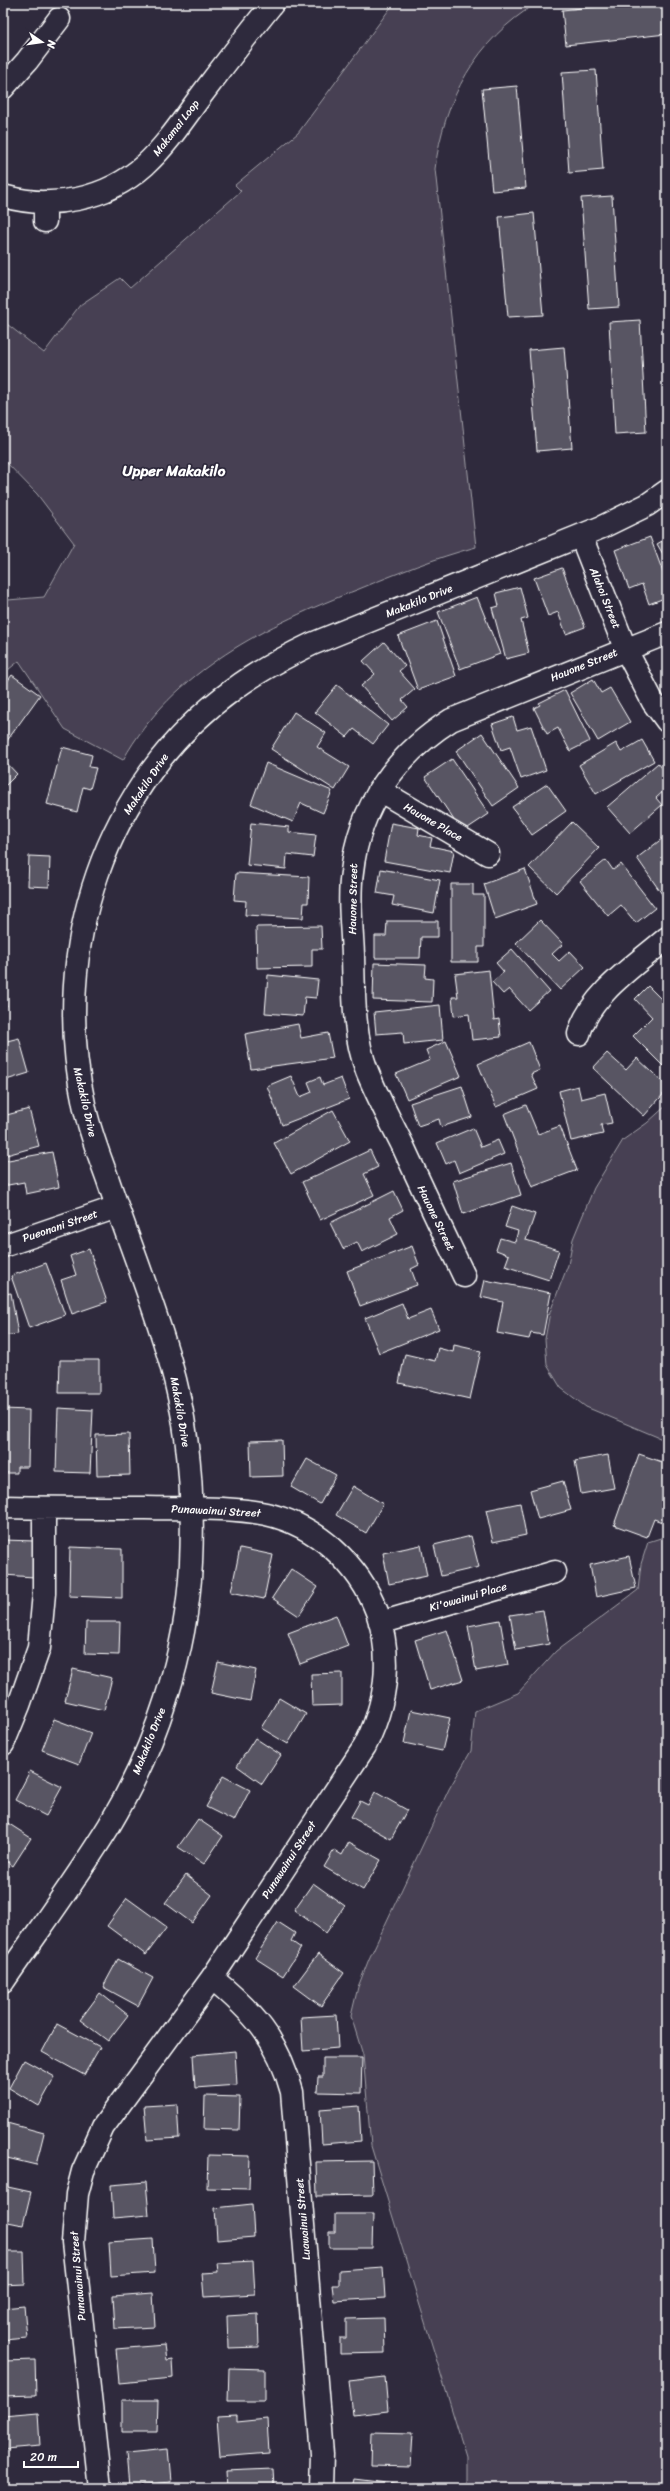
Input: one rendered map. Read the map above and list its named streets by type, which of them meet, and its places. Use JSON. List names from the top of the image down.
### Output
{
  "streets": {
    "street": [
      "Makamai Loop",
      "Alahoi Street",
      "Makakilo Drive",
      "Hauone Street",
      "Hauone Place",
      "Pueonani Street",
      "Punawainui Street",
      "Ki'owainui Place",
      "Luawainui Street"
    ]
  },
  "crossings": [
    ["Alahoi Street", "Makakilo Drive"],
    ["Alahoi Street", "Hauone Street"],
    ["Makakilo Drive", "Pueonani Street"],
    ["Makakilo Drive", "Punawainui Street"],
    ["Hauone Street", "Hauone Place"],
    ["Punawainui Street", "Ki'owainui Place"],
    ["Punawainui Street", "Luawainui Street"]
  ],
  "districts": ["Upper Makakilo"],
  "scale_bar": "20 m",
  "north": "right"
}
